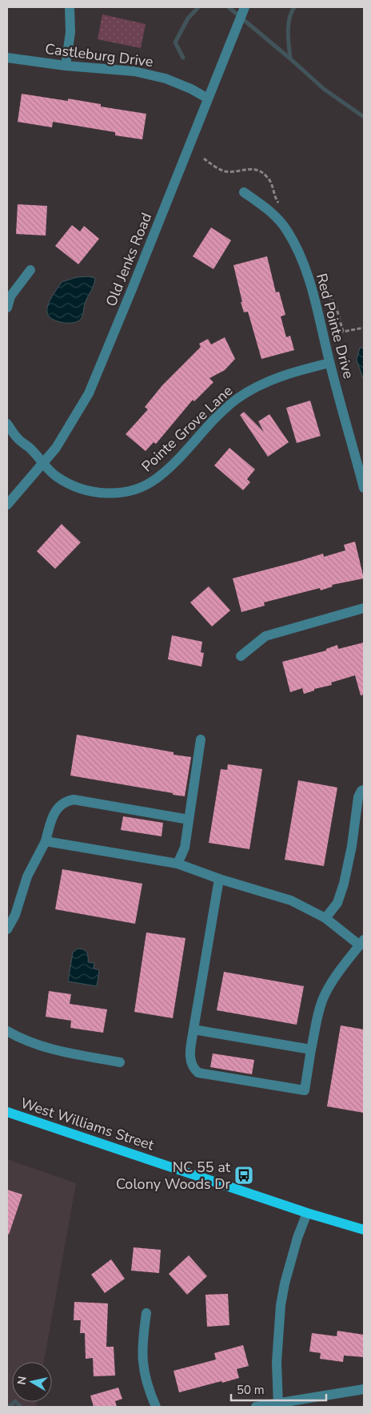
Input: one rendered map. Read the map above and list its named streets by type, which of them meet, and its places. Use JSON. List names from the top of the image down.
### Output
{
  "streets": {
    "main road": ["West Williams Street"],
    "street": [
      "Castleburg Drive",
      "Old Jenks Road",
      "Red Pointe Drive",
      "Pointe Grove Lane"
    ]
  },
  "crossings": [
    ["Castleburg Drive", "Old Jenks Road"],
    ["Old Jenks Road", "Pointe Grove Lane"],
    ["Red Pointe Drive", "Pointe Grove Lane"]
  ],
  "places": {
    "bus stop": ["NC 55 at Colony Woods Dr"]
  },
  "scale_bar": "50 m",
  "north": "left"
}
